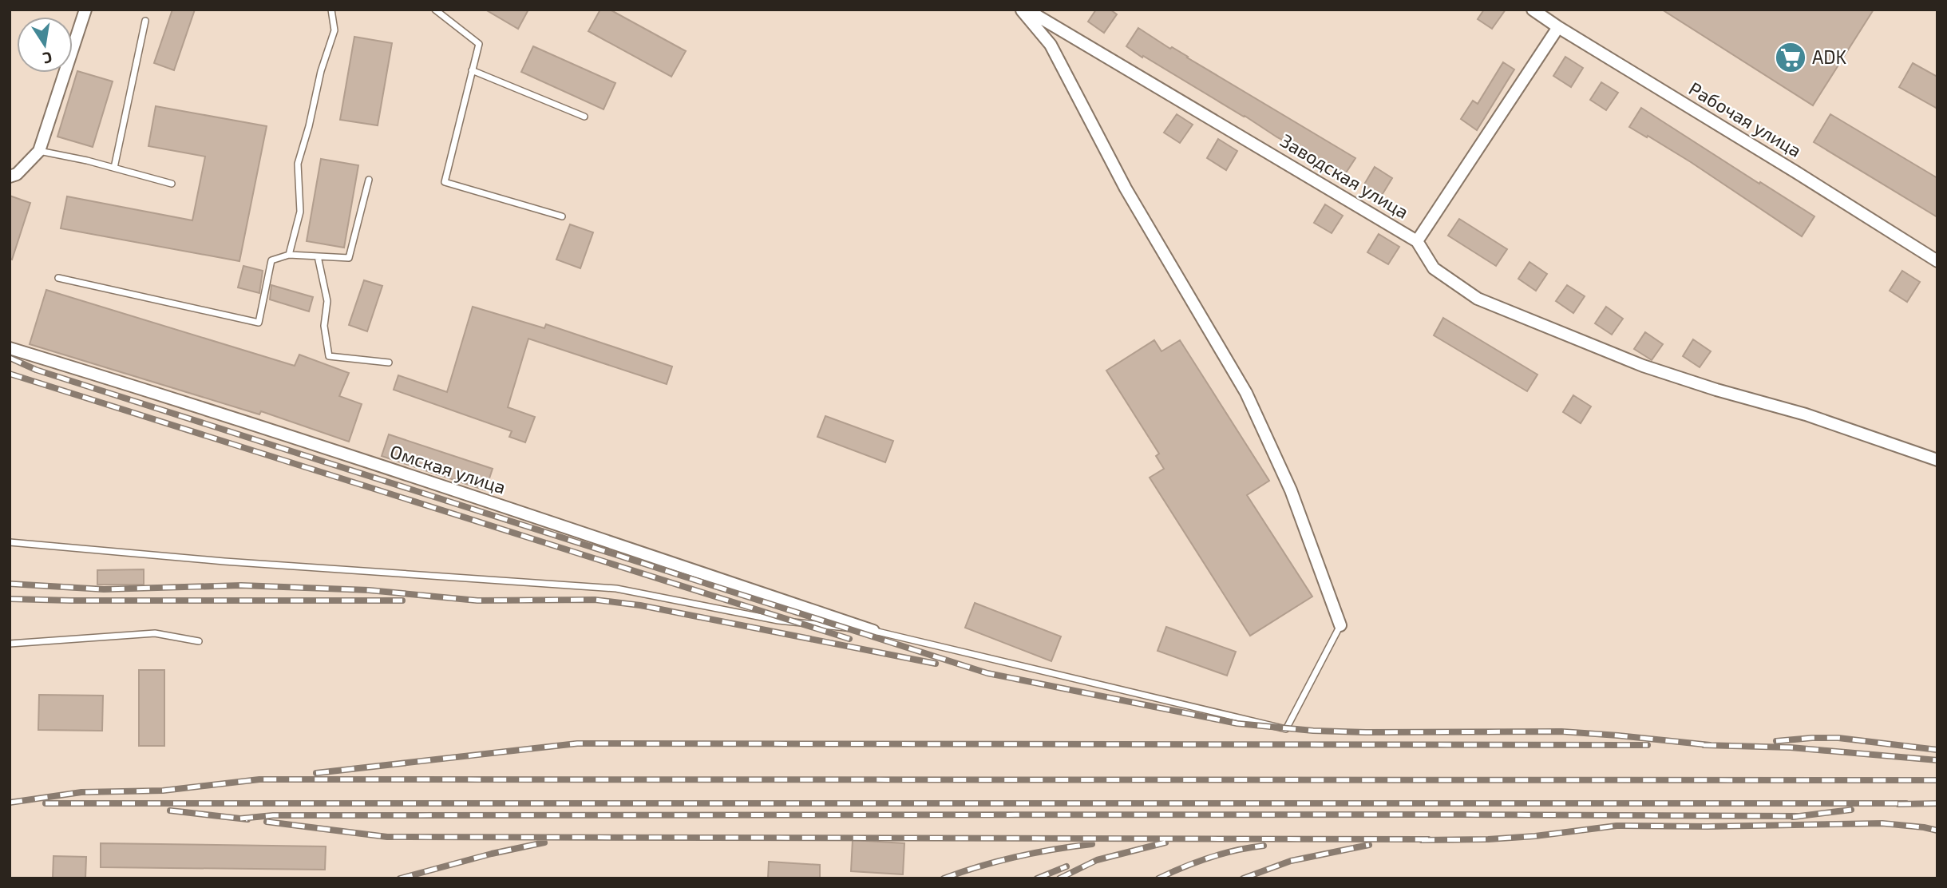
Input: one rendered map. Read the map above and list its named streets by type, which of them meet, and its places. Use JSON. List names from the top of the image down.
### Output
{
  "streets": {
    "street": ["Рабочая улица", "Заводская улица", "Омская улица"]
  },
  "places": {
    "supermarket": ["ADK"]
  },
  "north": "bottom"
}
